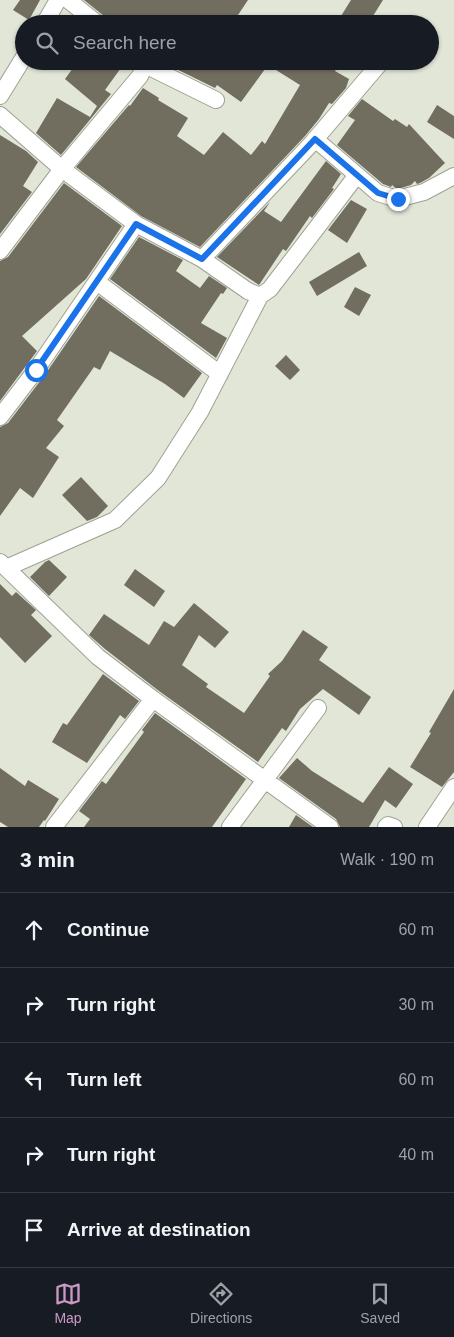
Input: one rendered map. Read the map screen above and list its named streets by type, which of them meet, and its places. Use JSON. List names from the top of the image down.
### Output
{
  "page": {
    "search": "Search here",
    "heading": ["3 min", "Walk · 190 m"],
    "list": [
      ["Continue", "60 m"],
      ["Turn right", "30 m"],
      ["Turn left", "60 m"],
      ["Turn right", "40 m"],
      "Arrive at destination"
    ],
    "nav": ["Map", "Directions", "Saved"]
  }
}
